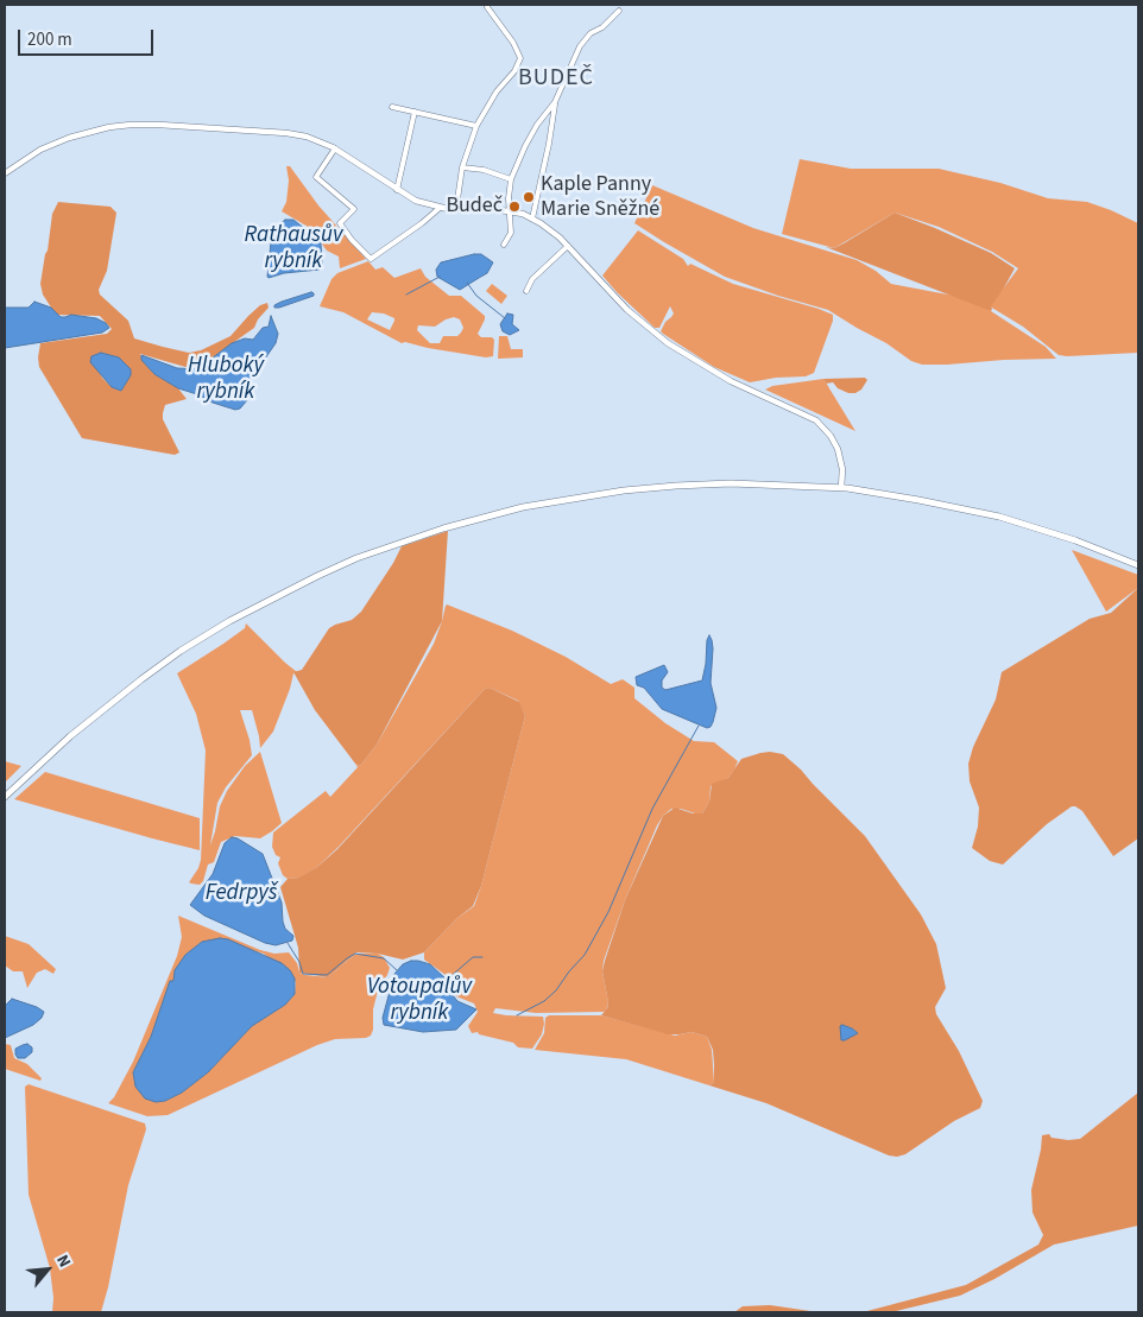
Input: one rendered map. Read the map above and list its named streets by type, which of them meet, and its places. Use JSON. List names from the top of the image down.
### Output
{
  "districts": ["BUDEČ"],
  "water": [
    "Rathausův rybník",
    "Hluboký rybník",
    "Fedrpyš",
    "Votoupalův rybník"
  ],
  "places": ["Kaple Panny Marie Sněžné", "Budeč"],
  "scale_bar": "200 m",
  "north": "top right"
}
